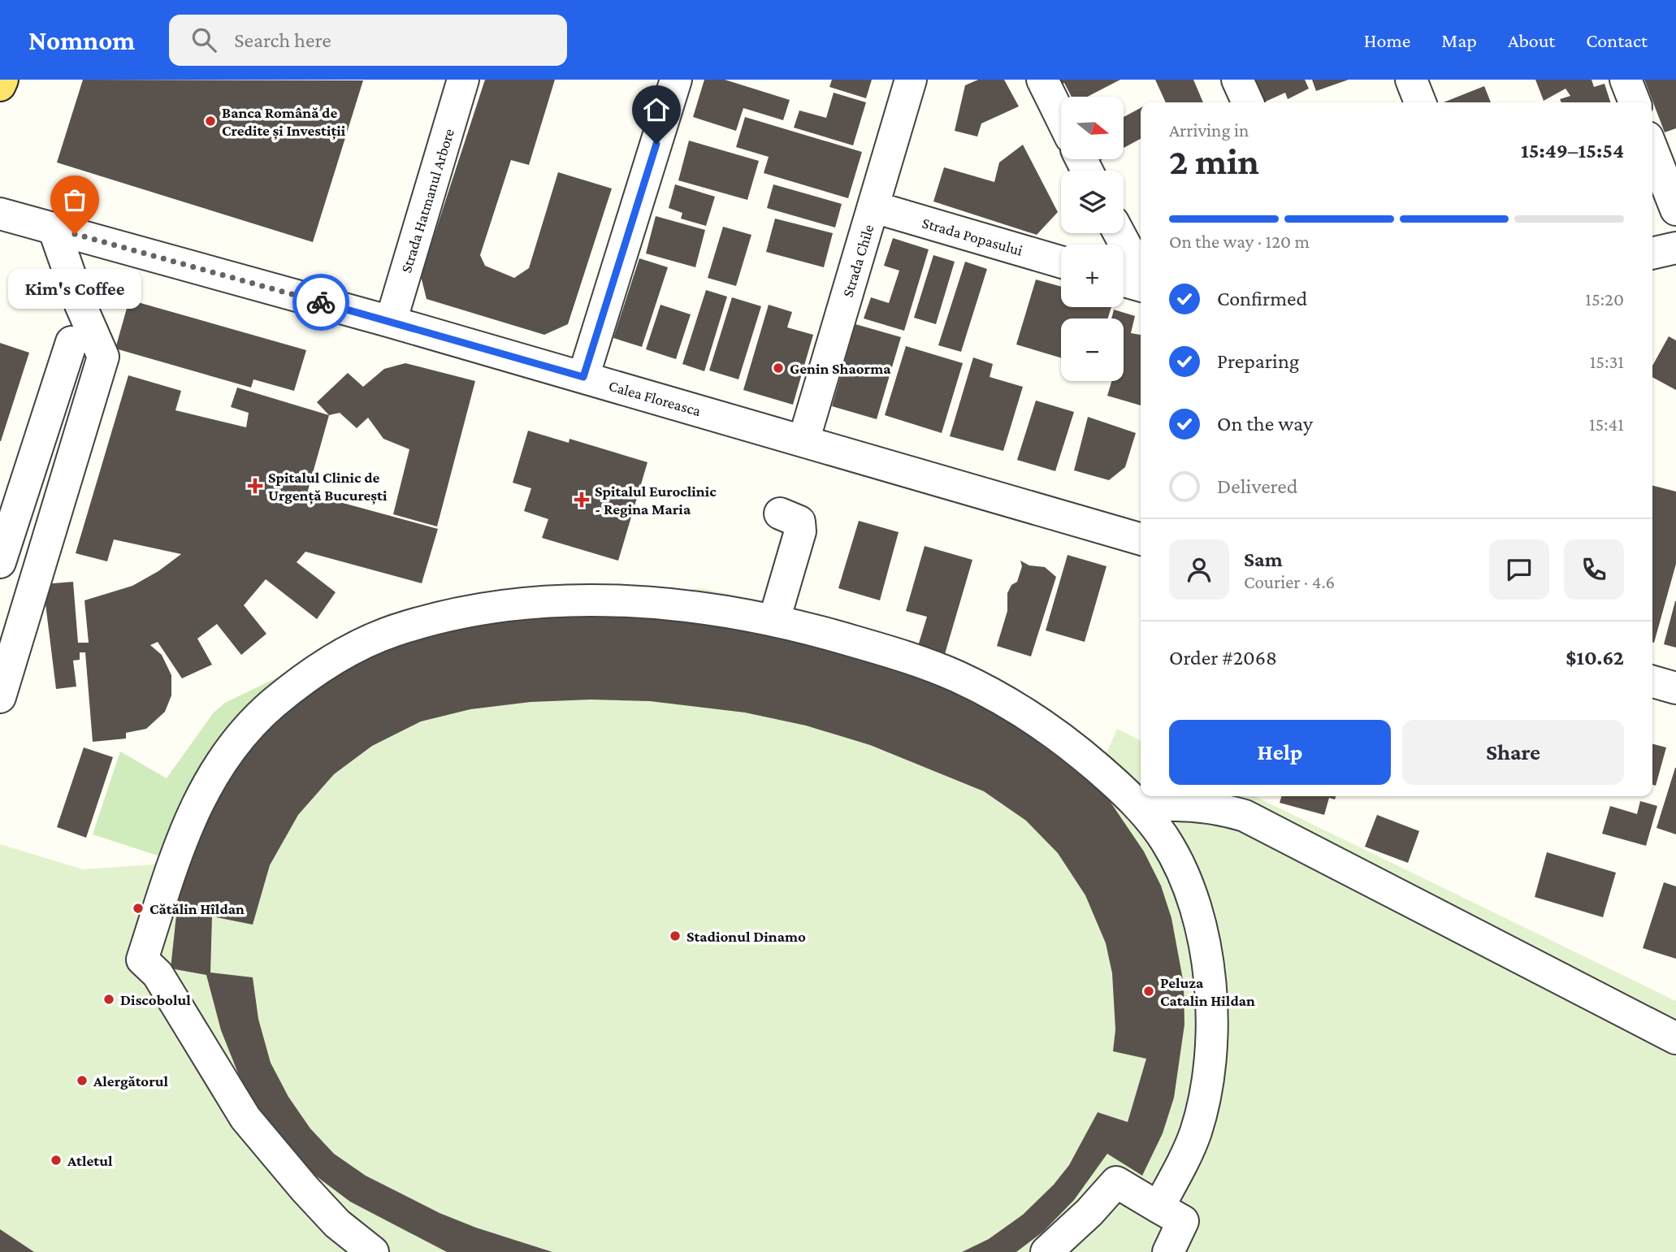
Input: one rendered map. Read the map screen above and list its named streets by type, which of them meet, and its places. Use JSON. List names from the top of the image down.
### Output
{
  "streets": {
    "street": [
      "Strada Hatmanul Arbore",
      "Strada Popasului",
      "Strada Chile",
      "Calea Floreasca"
    ]
  },
  "crossings": [
    ["Strada Hatmanul Arbore", "Calea Floreasca"],
    ["Strada Popasului", "Strada Chile"],
    ["Strada Chile", "Calea Floreasca"]
  ],
  "places": {
    "other": [
      "Banca Română de Credite și Investiții",
      "Kim's Coffee",
      "Genin Shaorma",
      "Cătălin Hîldan",
      "Stadionul Dinamo",
      "Peluza Catalin Hildan",
      "Discobolul",
      "Alergătorul",
      "Atletul"
    ],
    "health": ["Spitalul Clinic de Urgență București", "Spitalul Euroclinic - Regina Maria"]
  },
  "north": "right",
  "page": {
    "header": "Nomnom",
    "search": "Search here",
    "nav": [
      "Home",
      "Map",
      "About",
      "Contact"
    ],
    "map_buttons": ["+", "−"],
    "heading": ["2 min", "Arriving in", "15:49–15:54"],
    "panel": [
      "Sam",
      "Courier · 4.6",
      "Order #2068",
      "$10.62"
    ],
    "bar": "On the way · 120 m",
    "list": [
      ["Confirmed", "15:20"],
      ["Preparing", "15:31"],
      ["On the way", "15:41"],
      "Delivered"
    ],
    "bubble": "Kim's Coffee",
    "buttons": ["Help", "Share"]
  }
}
